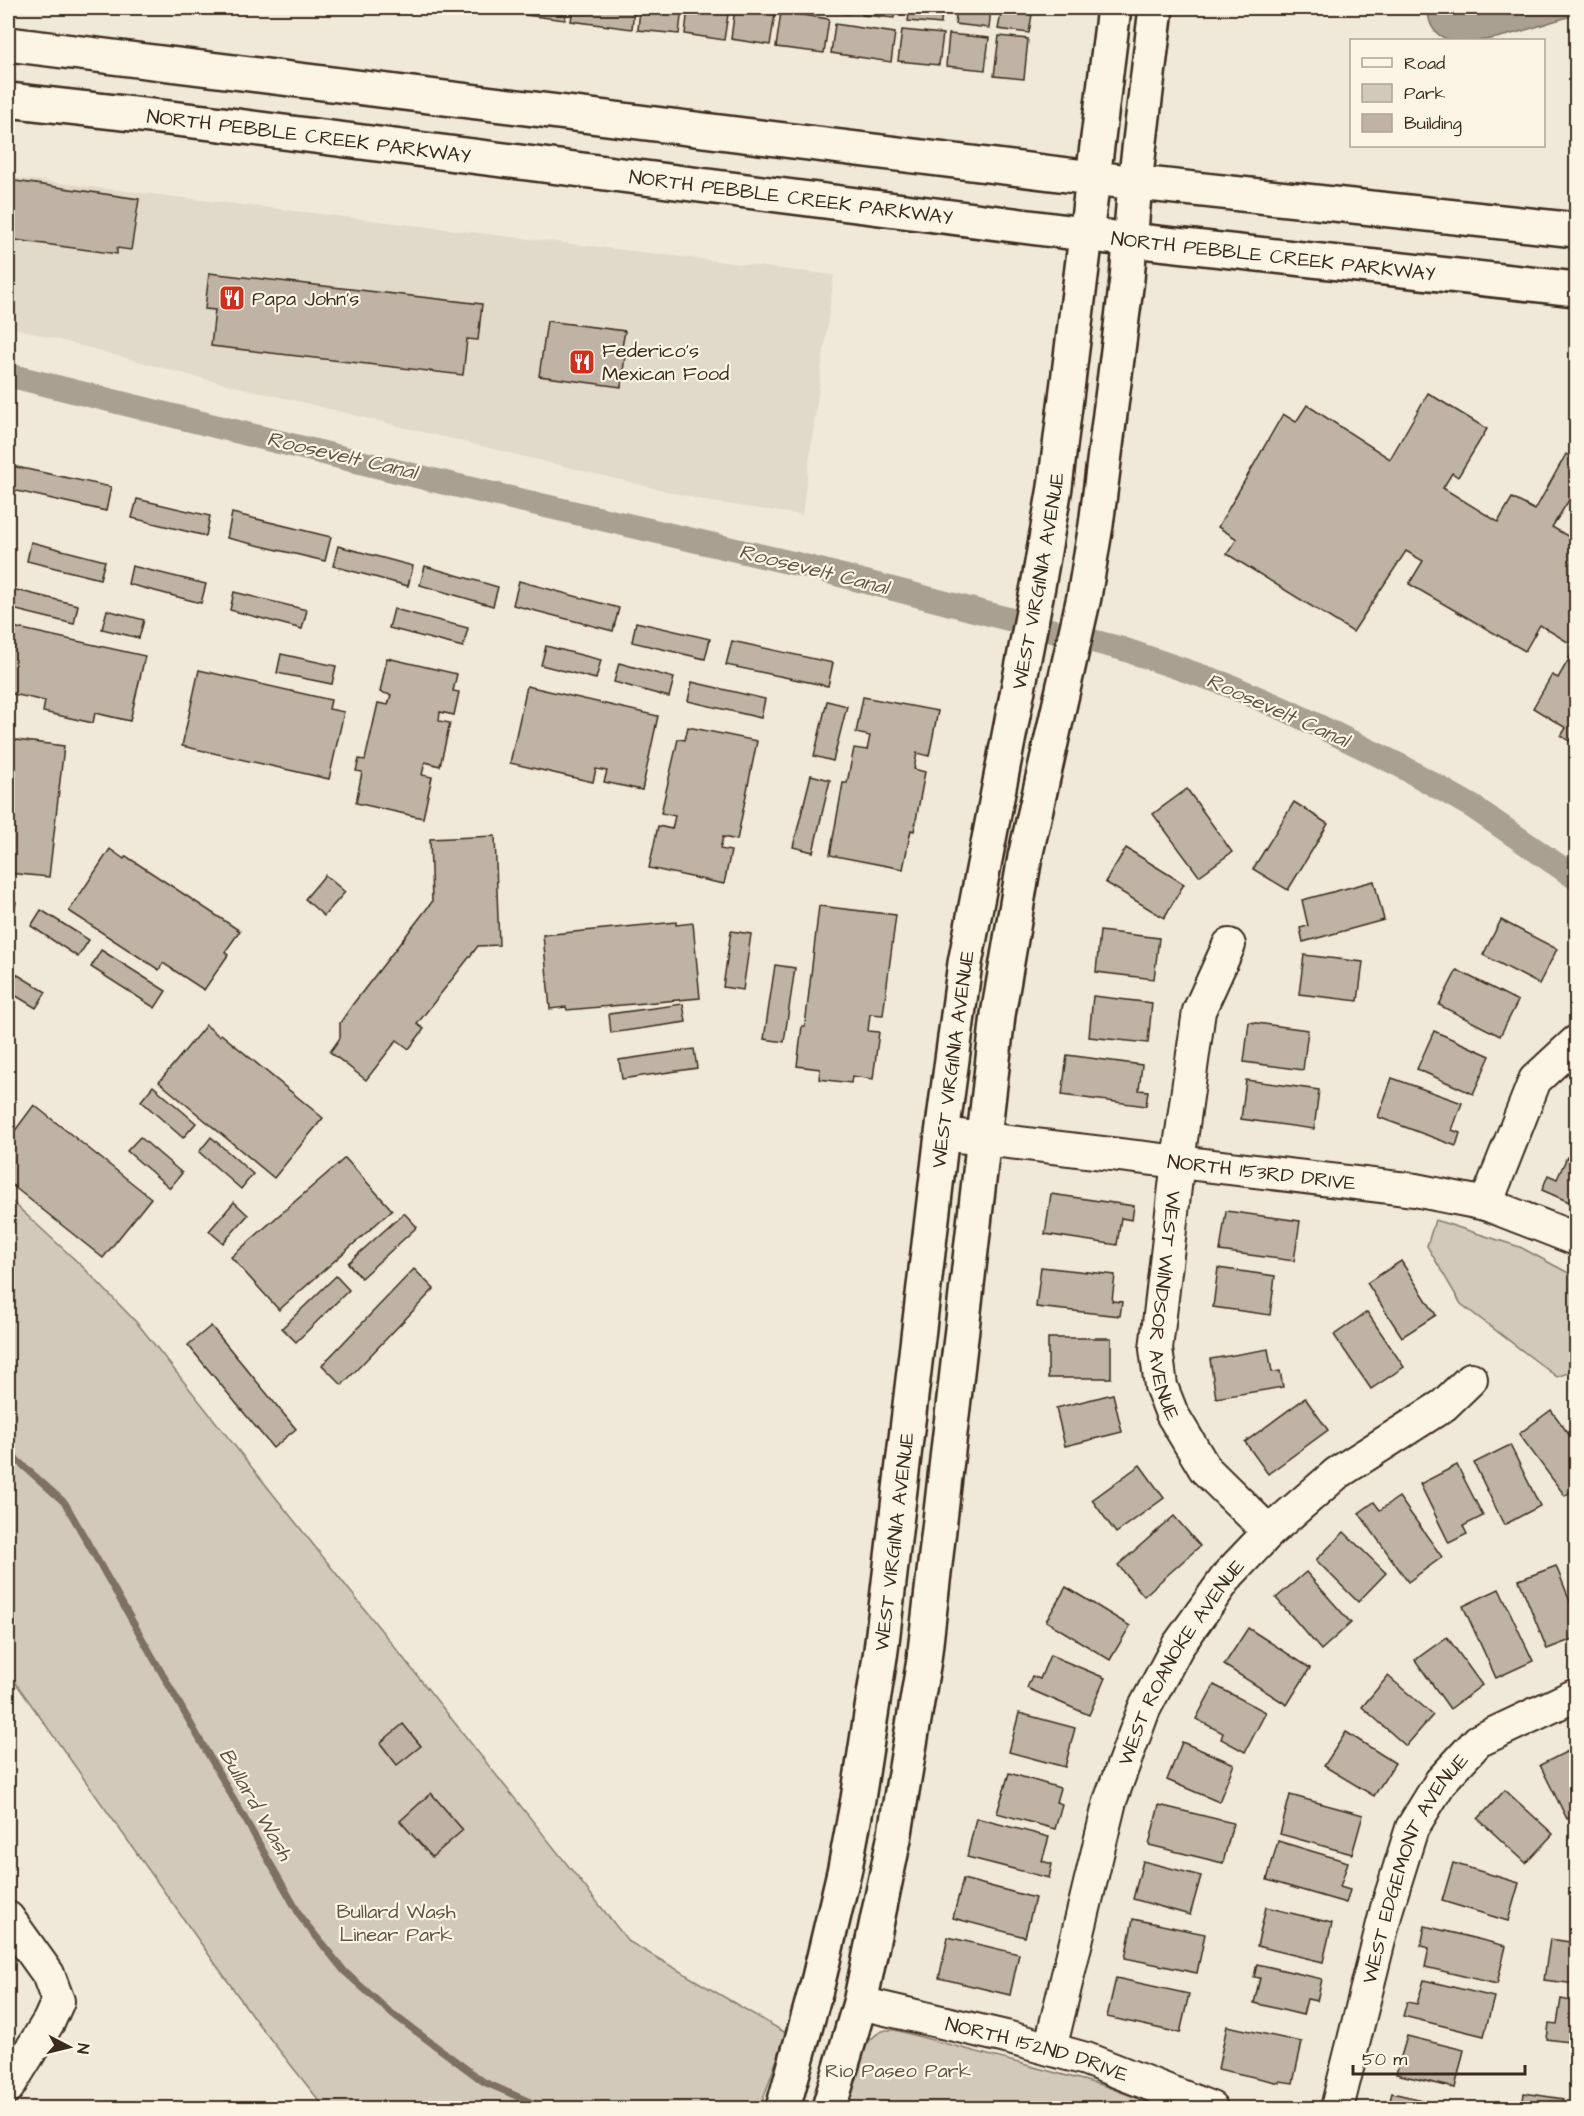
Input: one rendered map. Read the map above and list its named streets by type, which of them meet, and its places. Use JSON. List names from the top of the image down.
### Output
{
  "streets": {
    "main road": ["NORTH PEBBLE CREEK PARKWAY", "WEST VIRGINIA AVENUE"],
    "street": [
      "NORTH 153RD DRIVE",
      "WEST WINDSOR AVENUE",
      "WEST ROANOKE AVENUE",
      "WEST EDGEMONT AVENUE",
      "NORTH 152ND DRIVE"
    ]
  },
  "crossings": [
    ["NORTH PEBBLE CREEK PARKWAY", "WEST VIRGINIA AVENUE"],
    ["WEST VIRGINIA AVENUE", "NORTH 153RD DRIVE"],
    ["WEST VIRGINIA AVENUE", "NORTH 152ND DRIVE"],
    ["NORTH 153RD DRIVE", "WEST WINDSOR AVENUE"],
    ["WEST WINDSOR AVENUE", "WEST ROANOKE AVENUE"],
    ["WEST ROANOKE AVENUE", "NORTH 152ND DRIVE"]
  ],
  "water": ["Roosevelt Canal", "Bullard Wash"],
  "parks": ["Bullard Wash Linear Park", "Rio Paseo Park"],
  "places": {
    "restaurant": ["Papa John's", "Federico's Mexican Food"]
  },
  "legend": ["Road", "Park", "Building"],
  "scale_bar": "50 m",
  "north": "right"
}
